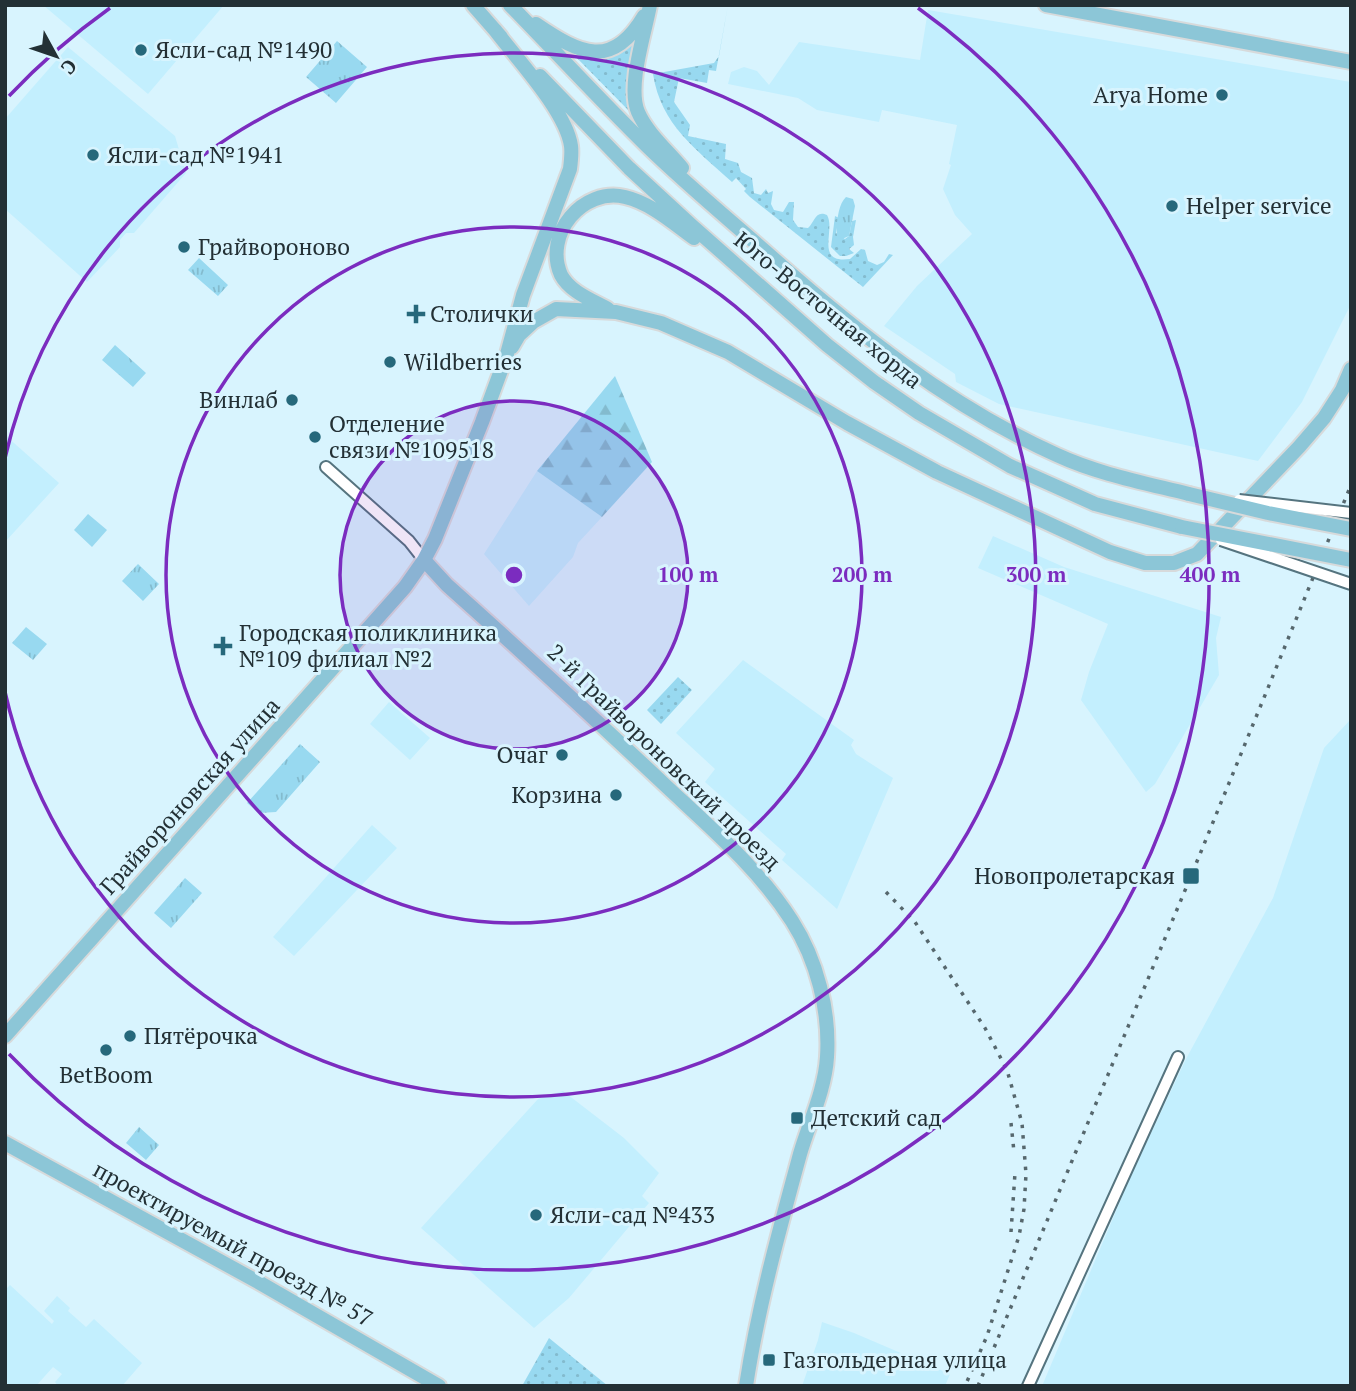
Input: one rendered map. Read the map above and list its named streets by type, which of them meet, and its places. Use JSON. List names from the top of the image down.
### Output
{
  "streets": {
    "main road": [
      "Юго-Восточная хорда",
      "2-й Грайвороновский проезд",
      "Грайвороновская улица",
      "проектируемый проезд № 57"
    ]
  },
  "crossings": [
    ["2-й Грайвороновский проезд", "Грайвороновская улица"]
  ],
  "places": {
    "other": [
      "Ясли-сад №1490",
      "Arya Home",
      "Ясли-сад №1941",
      "Helper service",
      "Грайвороново",
      "Wildberries",
      "Винлаб",
      "Отделение связи №109518",
      "Очаг",
      "Корзина",
      "Пятёрочка",
      "BetBoom",
      "Ясли-сад №433"
    ],
    "health": ["Столички", "Городская поликлиника №109 филиал №2"],
    "transit": ["Новопролетарская", "Детский сад", "Газгольдерная улица"]
  },
  "north": "bottom right",
  "rings": [
    "100 m",
    "200 m",
    "300 m",
    "400 m"
  ]
}
